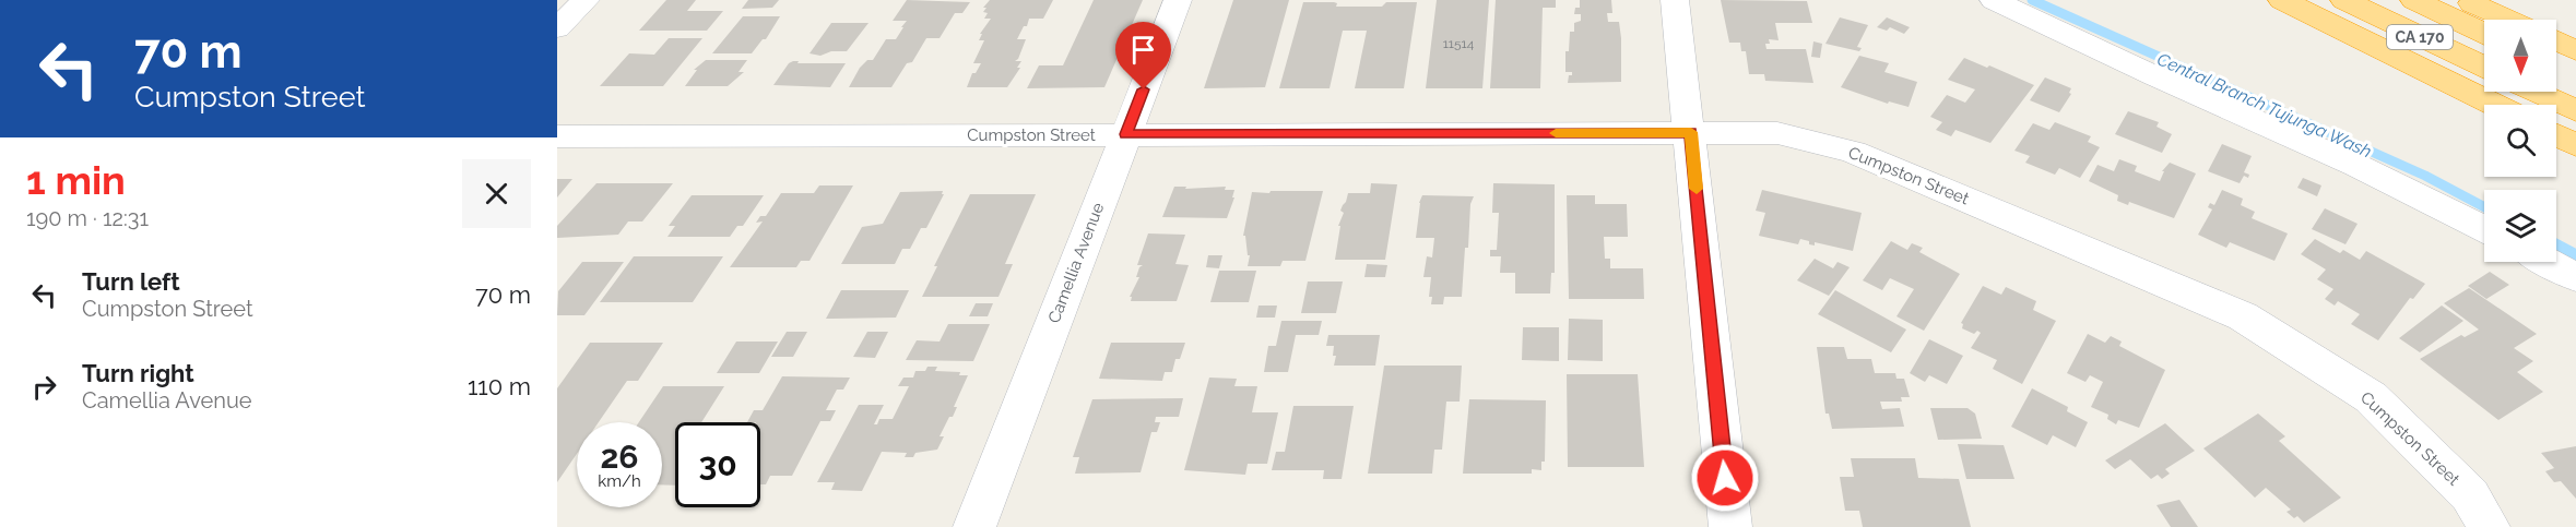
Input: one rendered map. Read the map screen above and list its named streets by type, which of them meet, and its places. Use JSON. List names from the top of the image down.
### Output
{
  "streets": {
    "highway": ["CA 170"],
    "street": ["Cumpston Street", "Camellia Avenue"]
  },
  "crossings": [
    ["Cumpston Street", "Camellia Avenue"]
  ],
  "water": ["Central Branch Tujunga Wash"],
  "house_numbers": ["11514"],
  "north": "bottom",
  "page": {
    "turn": ["70 m", "Cumpston Street"],
    "heading": ["1 min", "190 m · 12:31"],
    "list": [
      {
        "name": "Turn left",
        "note": "Cumpston Street",
        "value": "70 m"
      },
      {
        "name": "Turn right",
        "note": "Camellia Avenue",
        "value": "110 m"
      }
    ],
    "speed": "26 km/h",
    "limit": "30"
  }
}
